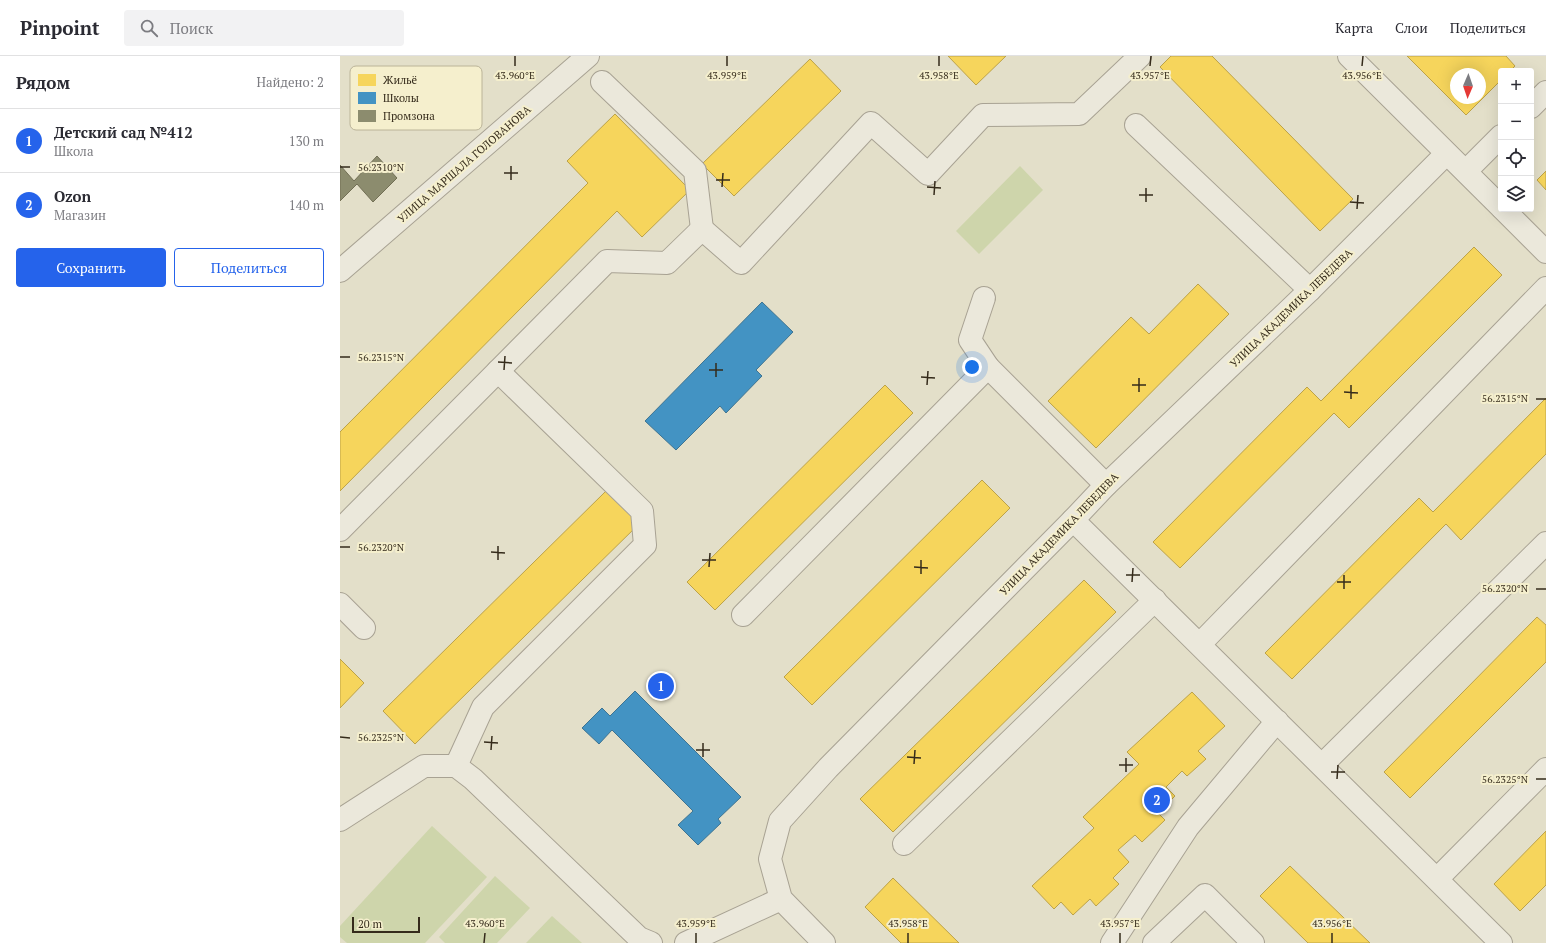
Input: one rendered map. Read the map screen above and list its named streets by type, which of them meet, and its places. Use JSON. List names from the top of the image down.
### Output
{
  "streets": {
    "street": ["УЛИЦА МАРШАЛА ГОЛОВАНОВА", "УЛИЦА АКАДЕМИКА ЛЕБЕДЕВА"]
  },
  "legend": ["Жильё", "Школы", "Промзона"],
  "scale_bar": "20 m",
  "north": "bottom",
  "page": {
    "header": "Pinpoint",
    "search": "Поиск",
    "nav": ["Карта", "Слои", "Поделиться"],
    "heading": ["Рядом", "Найдено: 2"],
    "map_buttons": ["+", "−"],
    "list": [
      {
        "mark": "1",
        "name": "Детский сад №412",
        "note": "Школа",
        "value": "130 m"
      },
      {
        "mark": "2",
        "name": "Ozon",
        "note": "Магазин",
        "value": "140 m"
      }
    ],
    "buttons": ["Сохранить", "Поделиться"],
    "pins": ["1", "2"],
    "scale": "20 m"
  },
  "coordinates": [
    "43.960°E",
    "43.959°E",
    "43.958°E",
    "43.957°E",
    "43.956°E",
    "56.2310°N",
    "56.2315°N",
    "56.2320°N",
    "56.2325°N"
  ]
}
